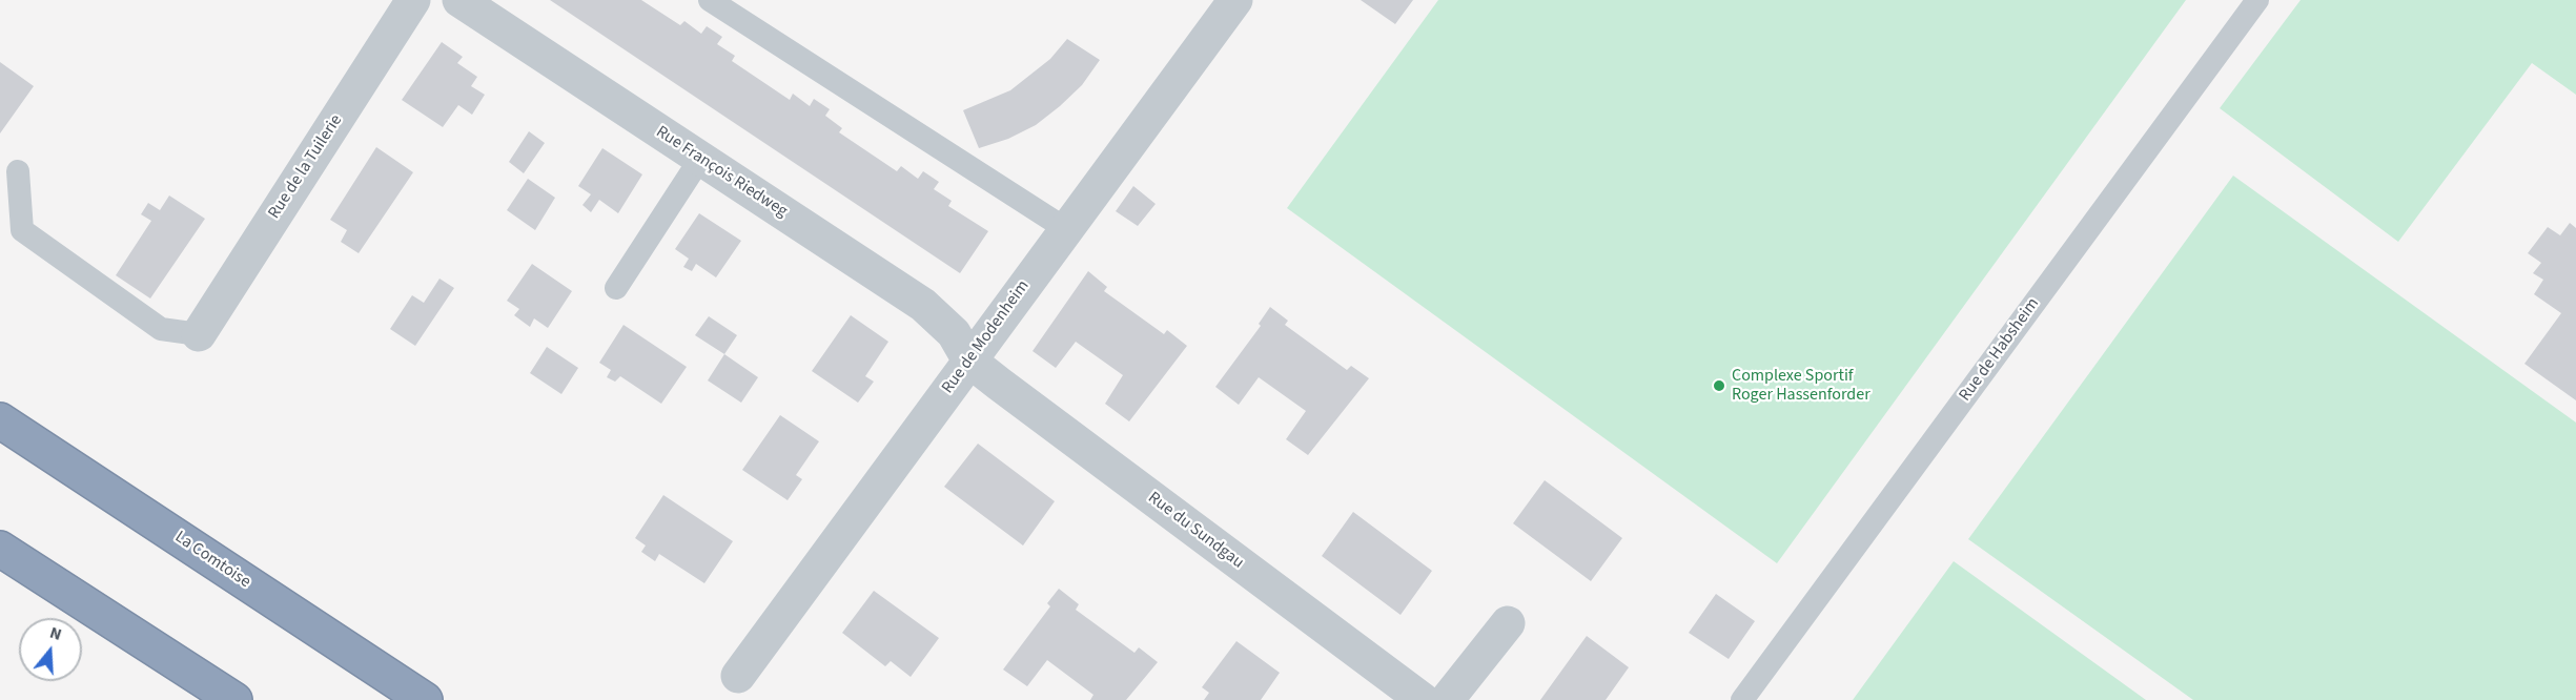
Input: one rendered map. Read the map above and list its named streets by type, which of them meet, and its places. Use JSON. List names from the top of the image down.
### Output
{
  "streets": {
    "highway": ["La Comtoise"],
    "street": [
      "Rue de la Tuilerie",
      "Rue François Riedweg",
      "Rue de Modenheim",
      "Rue du Sundgau"
    ],
    "lane": ["Rue de Habsheim"]
  },
  "crossings": [
    ["Rue François Riedweg", "Rue de Modenheim"],
    ["Rue François Riedweg", "Rue du Sundgau"],
    ["Rue de Modenheim", "Rue du Sundgau"]
  ],
  "places": ["Complexe Sportif Roger Hassenforder"],
  "north": "top"
}
